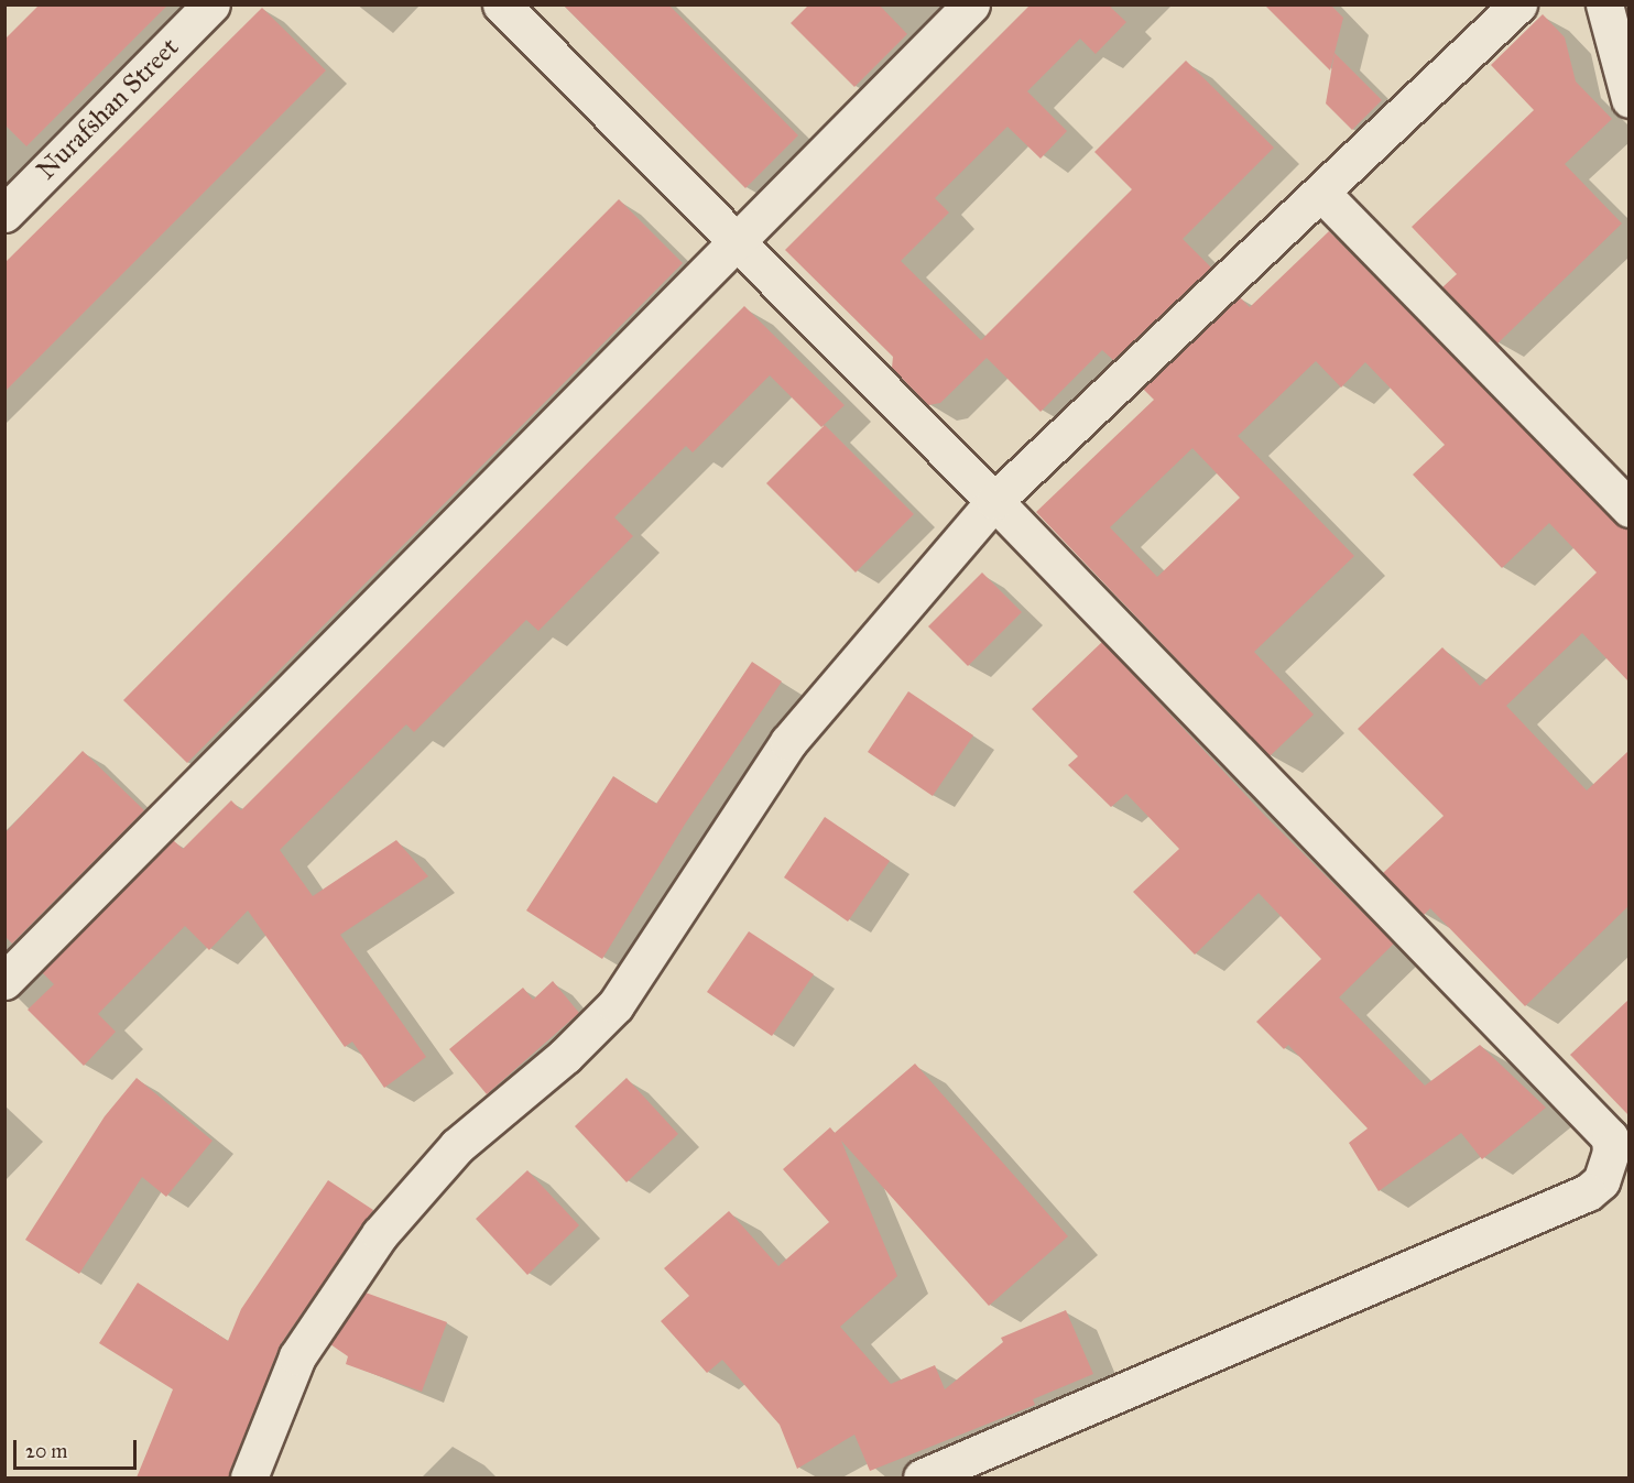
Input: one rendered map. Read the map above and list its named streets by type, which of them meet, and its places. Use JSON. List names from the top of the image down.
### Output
{
  "streets": {
    "street": ["Nurafshan Street"]
  },
  "scale_bar": "20 m"
}
